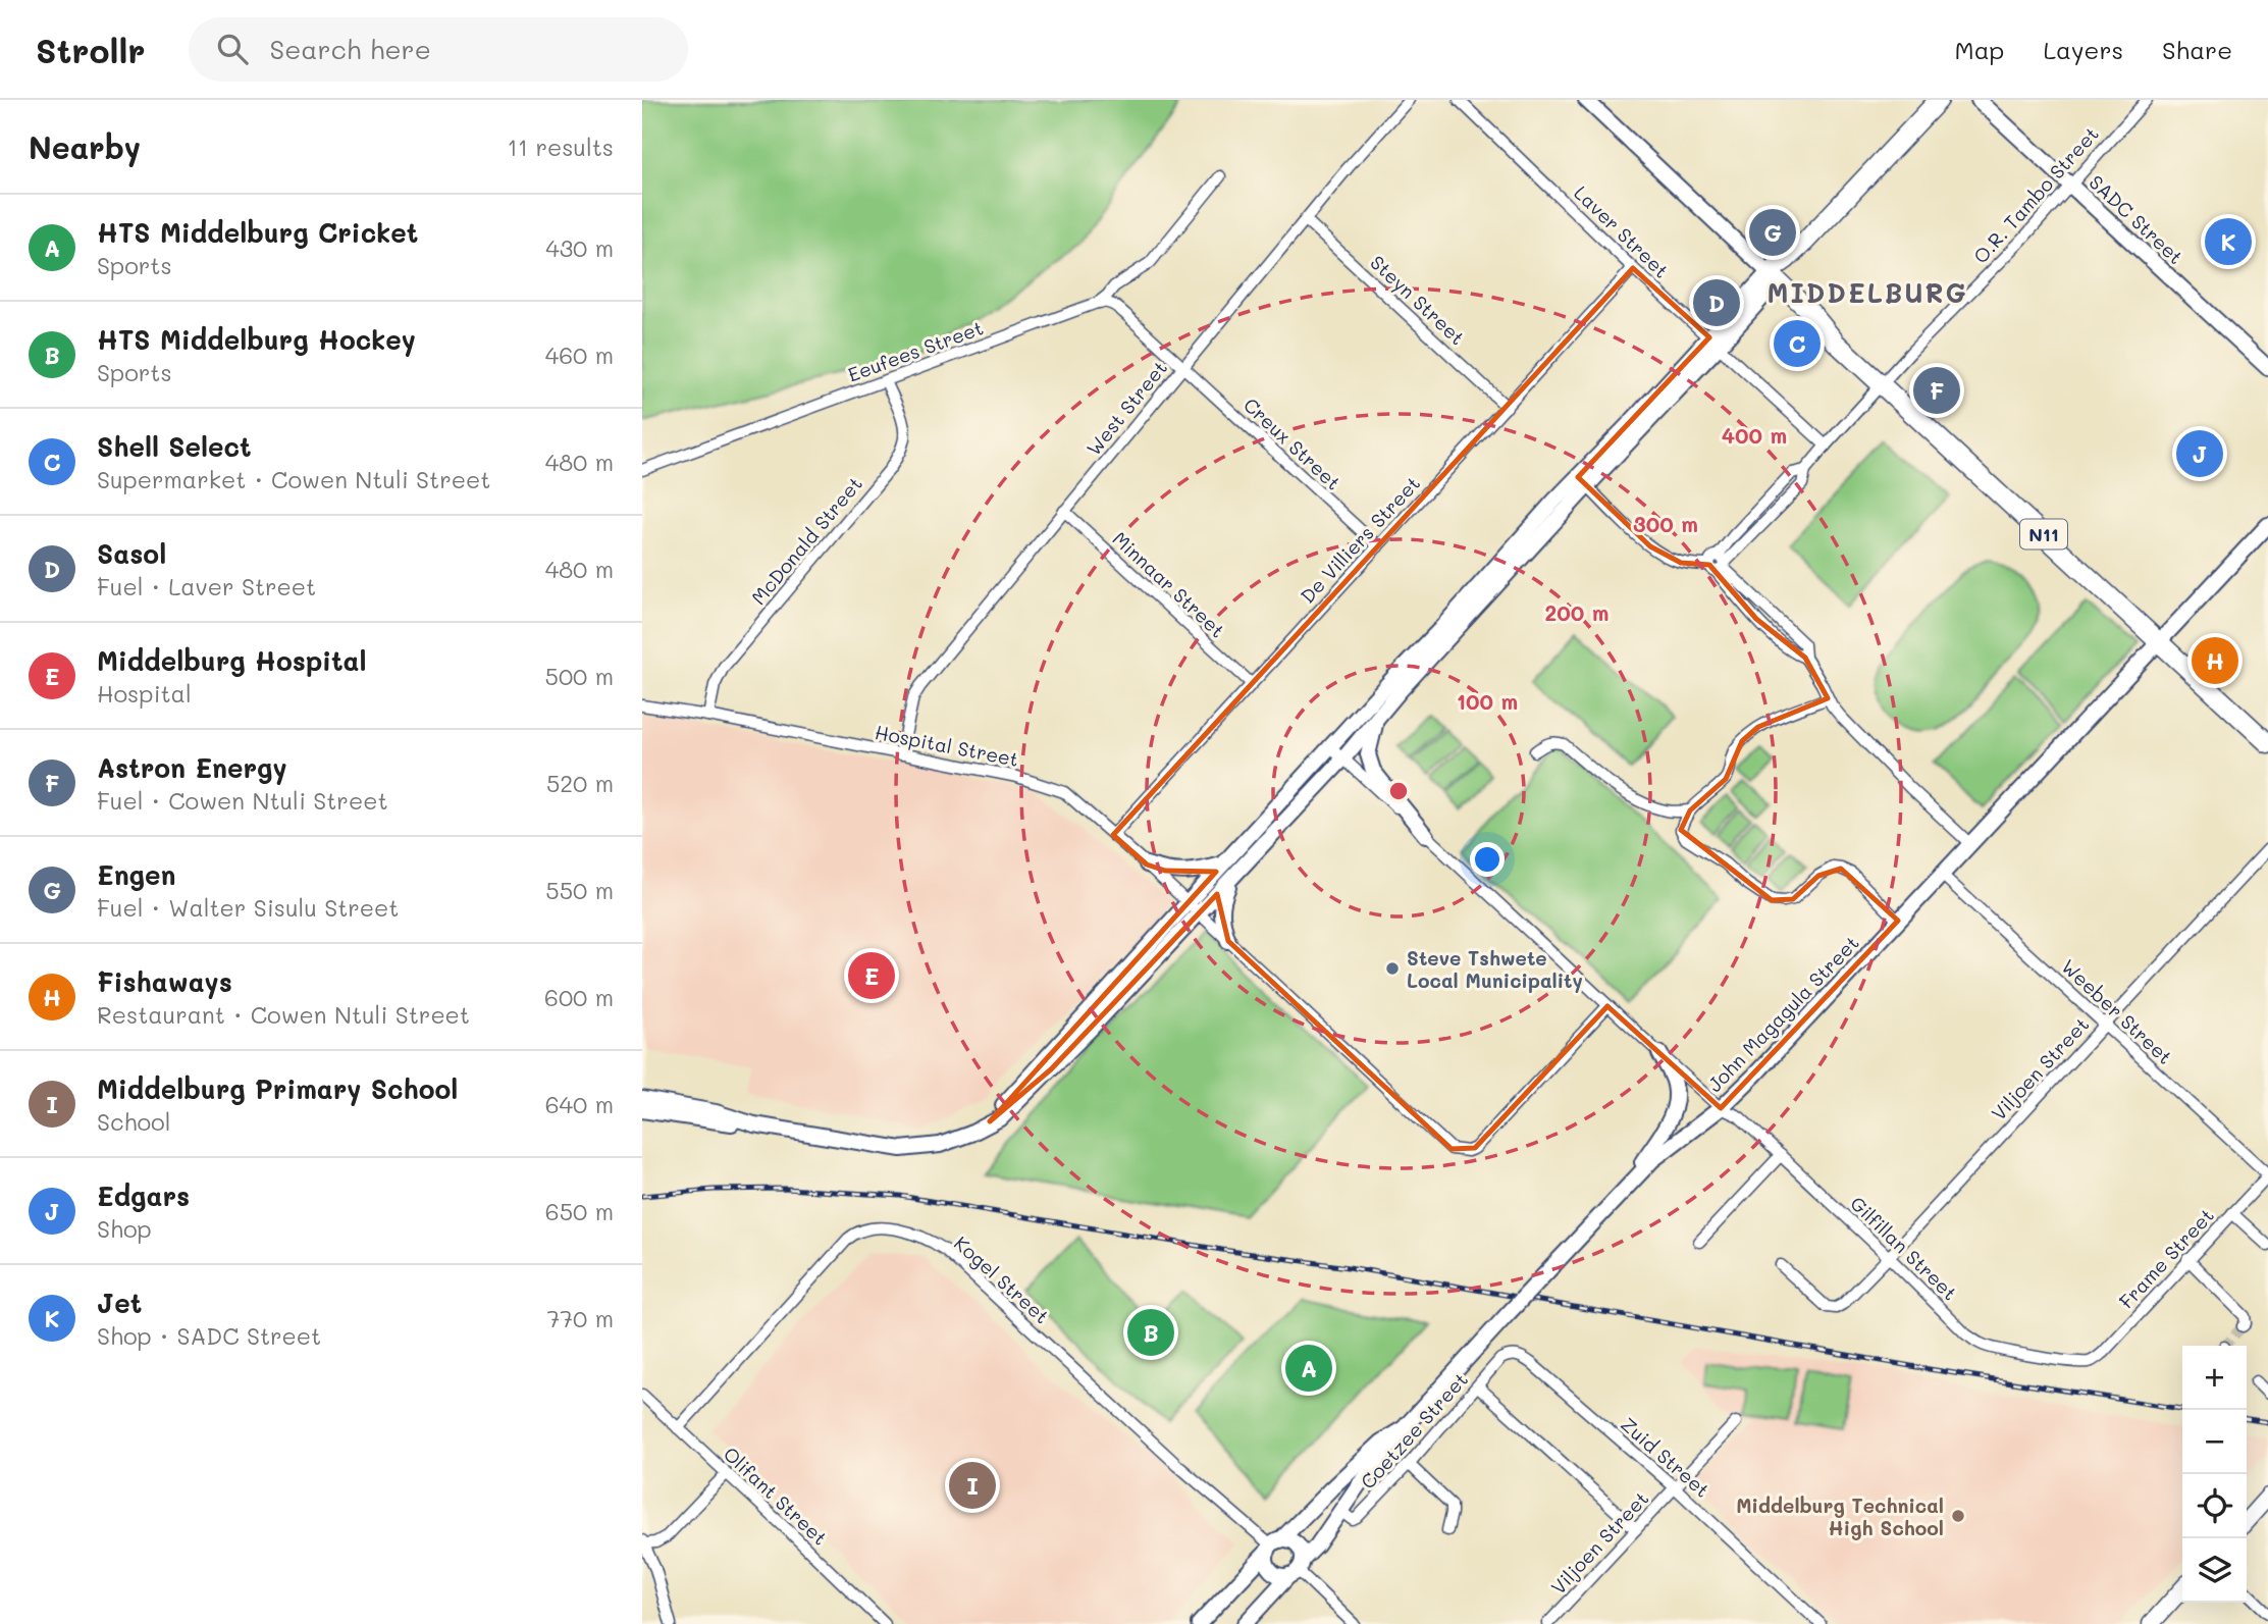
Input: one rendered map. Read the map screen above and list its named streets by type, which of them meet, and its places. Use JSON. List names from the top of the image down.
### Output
{
  "streets": {
    "highway": ["N11"],
    "main road": ["SADC Street", "John Magagula Street"],
    "street": [
      "O.R. Tambo Street",
      "Laver Street",
      "Steyn Street",
      "Eeufees Street",
      "West Street",
      "Creux Street",
      "De Villiers Street",
      "McDonald Street",
      "Minnaar Street",
      "Hospital Street",
      "Weeber Street",
      "Viljoen Street",
      "Gilfillan Street",
      "Frame Street",
      "Kogel Street",
      "Coetzee Street",
      "Zuid Street",
      "Olifant Street"
    ]
  },
  "crossings": [
    ["O.R. Tambo Street", "SADC Street"],
    ["O.R. Tambo Street", "Laver Street"],
    ["O.R. Tambo Street", "N11"],
    ["Laver Street", "De Villiers Street"],
    ["Steyn Street", "West Street"],
    ["Steyn Street", "De Villiers Street"],
    ["Eeufees Street", "McDonald Street"],
    ["West Street", "Creux Street"],
    ["West Street", "Minnaar Street"],
    ["West Street", "Hospital Street"],
    ["Creux Street", "De Villiers Street"],
    ["N11", "John Magagula Street"],
    ["De Villiers Street", "Minnaar Street"],
    ["De Villiers Street", "Hospital Street"],
    ["McDonald Street", "Hospital Street"],
    ["Weeber Street", "John Magagula Street"],
    ["Weeber Street", "Viljoen Street"],
    ["Weeber Street", "Frame Street"],
    ["John Magagula Street", "Gilfillan Street"],
    ["John Magagula Street", "Kogel Street"],
    ["Viljoen Street", "Gilfillan Street"],
    ["Viljoen Street", "Zuid Street"],
    ["Gilfillan Street", "Frame Street"],
    ["Kogel Street", "Olifant Street"],
    ["Coetzee Street", "Zuid Street"]
  ],
  "districts": ["MIDDELBURG"],
  "places": ["Steve Tshwete Local Municipality", "Middelburg Technical High School"],
  "page": {
    "header": "Strollr",
    "search": "Search here",
    "nav": ["Map", "Layers", "Share"],
    "heading": ["Nearby", "11 results"],
    "list": [
      {
        "mark": "A",
        "name": "HTS Middelburg Cricket",
        "note": "Sports",
        "value": "430 m"
      },
      {
        "mark": "B",
        "name": "HTS Middelburg Hockey",
        "note": "Sports",
        "value": "460 m"
      },
      {
        "mark": "C",
        "name": "Shell Select",
        "note": "Supermarket · Cowen Ntuli Street",
        "value": "480 m"
      },
      {
        "mark": "D",
        "name": "Sasol",
        "note": "Fuel · Laver Street",
        "value": "480 m"
      },
      {
        "mark": "E",
        "name": "Middelburg Hospital",
        "note": "Hospital",
        "value": "500 m"
      },
      {
        "mark": "F",
        "name": "Astron Energy",
        "note": "Fuel · Cowen Ntuli Street",
        "value": "520 m"
      },
      {
        "mark": "G",
        "name": "Engen",
        "note": "Fuel · Walter Sisulu Street",
        "value": "550 m"
      },
      {
        "mark": "H",
        "name": "Fishaways",
        "note": "Restaurant · Cowen Ntuli Street",
        "value": "600 m"
      },
      {
        "mark": "I",
        "name": "Middelburg Primary School",
        "note": "School",
        "value": "640 m"
      },
      {
        "mark": "J",
        "name": "Edgars",
        "note": "Shop",
        "value": "650 m"
      },
      {
        "mark": "K",
        "name": "Jet",
        "note": "Shop · SADC Street",
        "value": "770 m"
      }
    ],
    "pins": [
      "G",
      "K",
      "D",
      "C",
      "F",
      "J",
      "H",
      "E",
      "B",
      "A",
      "I"
    ],
    "map_buttons": ["+", "−"]
  },
  "rings": [
    "400 m",
    "300 m",
    "200 m",
    "100 m"
  ]
}
